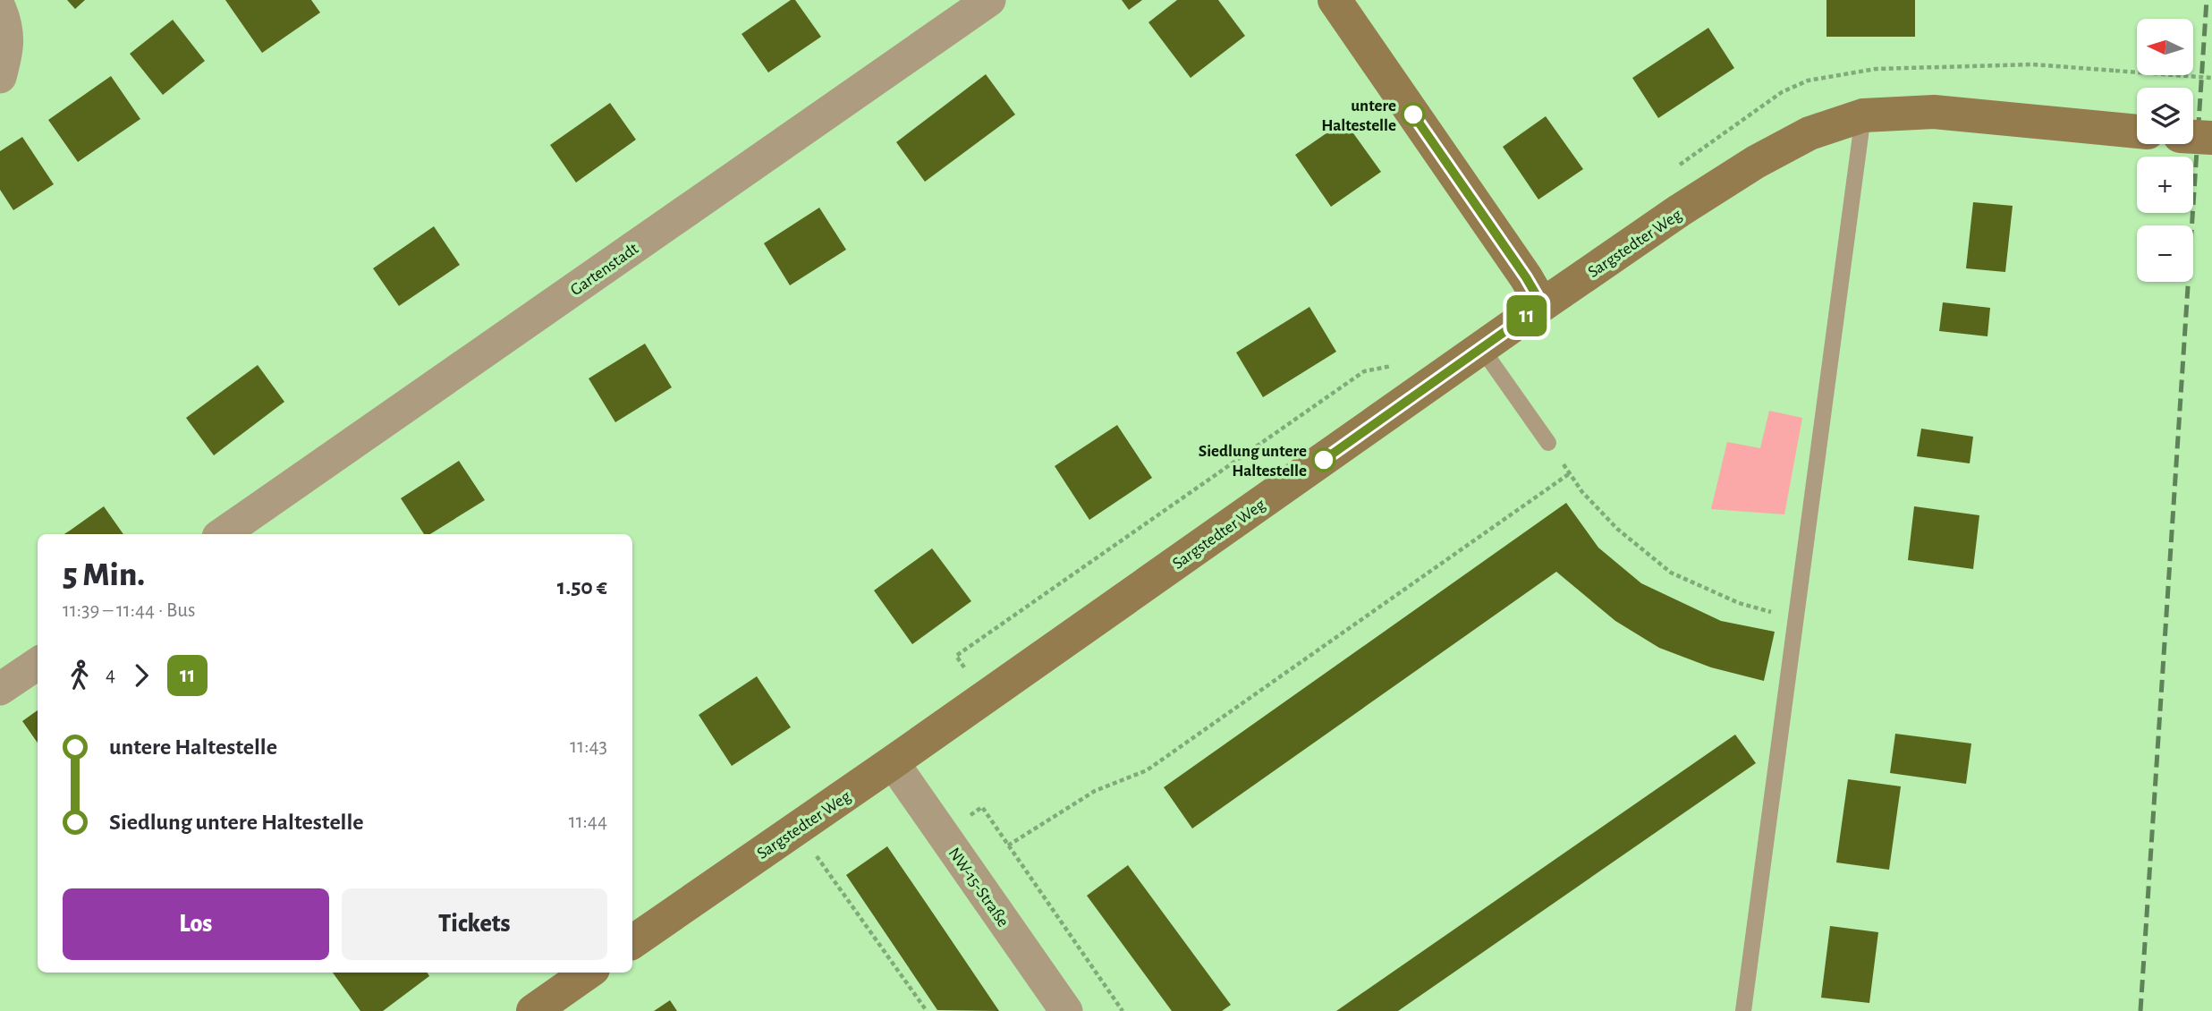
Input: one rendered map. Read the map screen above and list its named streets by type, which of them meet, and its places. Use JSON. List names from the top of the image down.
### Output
{
  "streets": {
    "street": ["Sargstedter Weg", "Gartenstadt", "NW-15-Straße"]
  },
  "crossings": [
    ["Sargstedter Weg", "NW-15-Straße"]
  ],
  "places": ["untere Haltestelle", "Siedlung untere Haltestelle"],
  "lines": ["bus line 11"],
  "north": "left",
  "page": {
    "on_map": "11",
    "map_buttons": ["+", "−"],
    "heading": ["5 Min.", "11:39 – 11:44 · Bus", "1.50 €"],
    "legs": ["4", "11"],
    "list": [
      {
        "name": "untere Haltestelle",
        "value": "11:43"
      },
      {
        "name": "Siedlung untere Haltestelle",
        "value": "11:44"
      }
    ],
    "buttons": ["Los", "Tickets"]
  }
}
